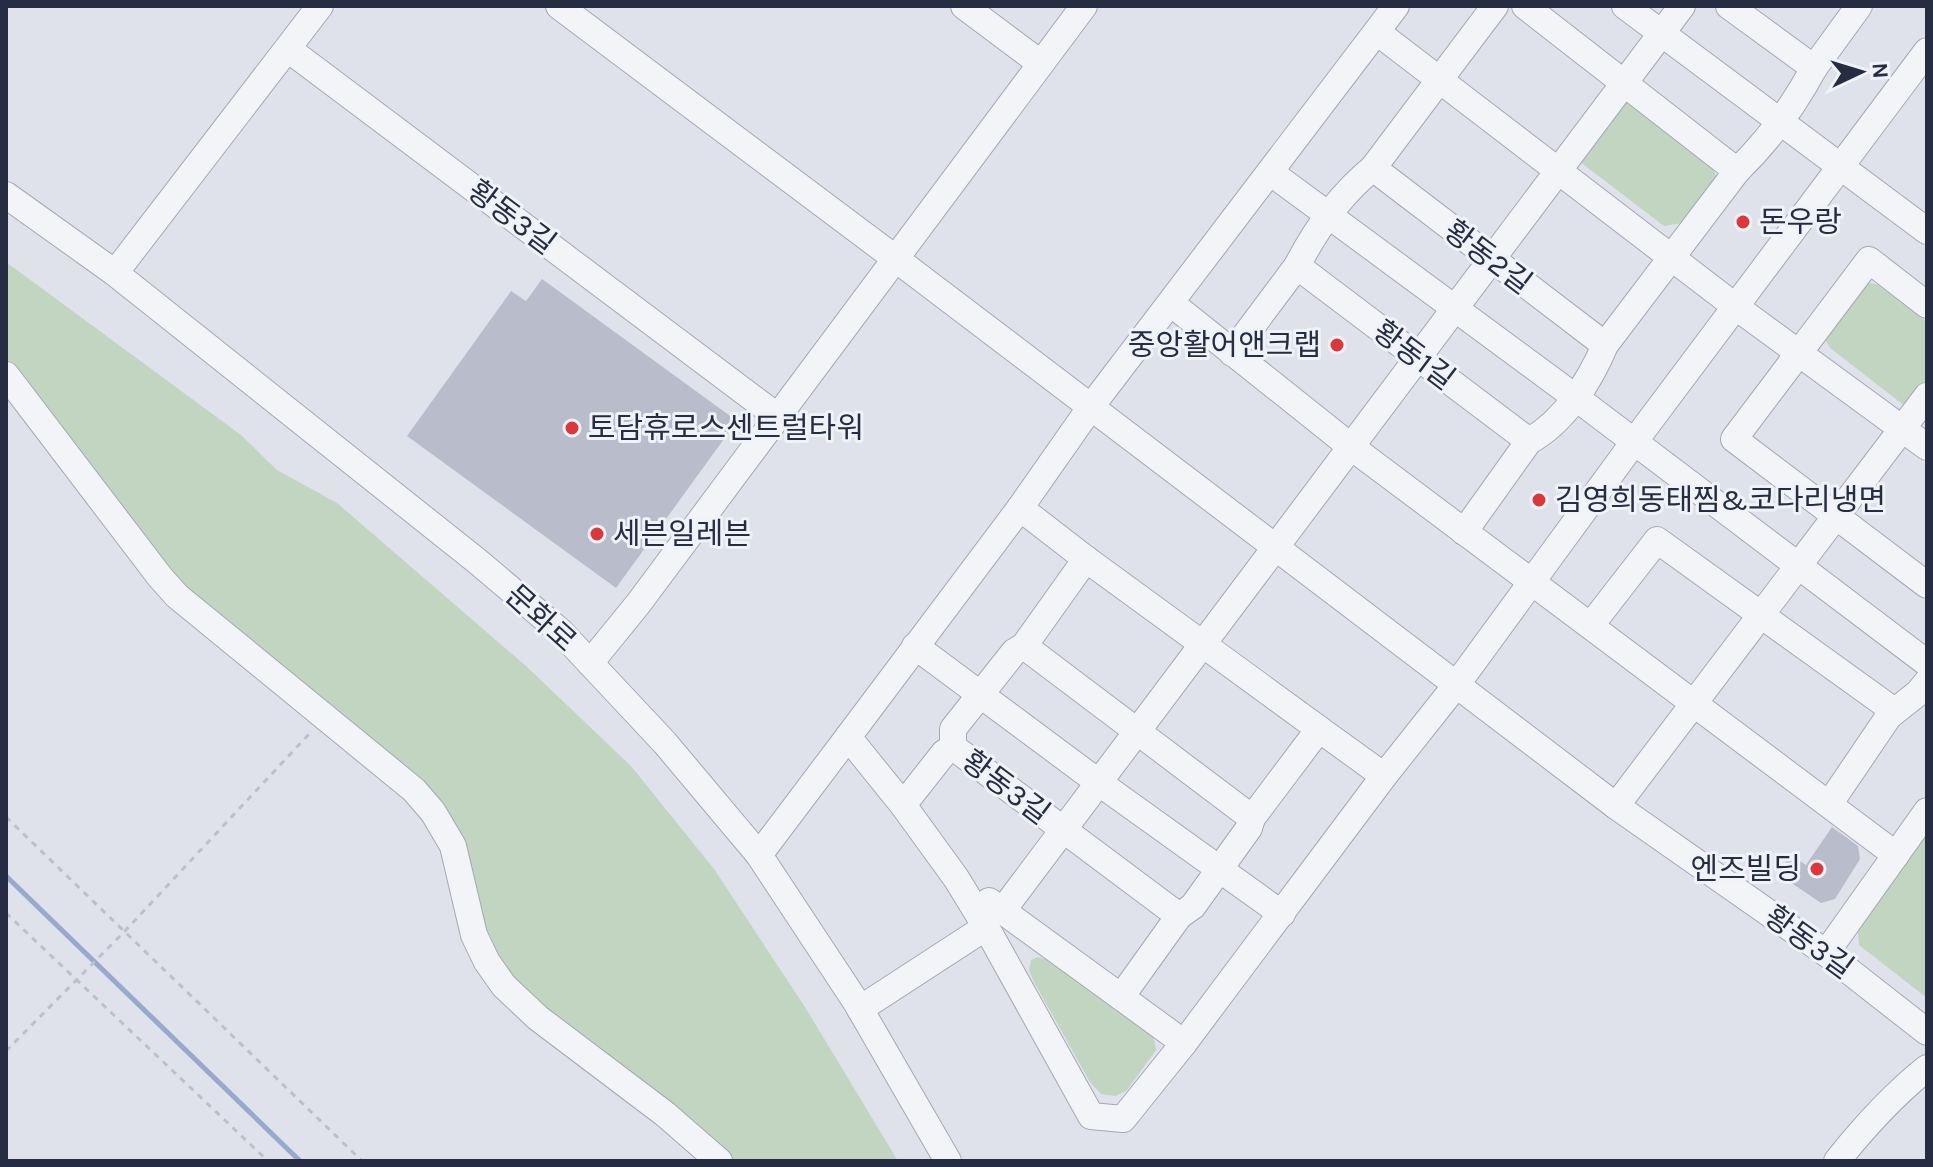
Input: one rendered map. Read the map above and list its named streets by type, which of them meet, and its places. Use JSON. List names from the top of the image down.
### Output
{
  "streets": {
    "street": [
      "황동3길",
      "황동2길",
      "황동1길",
      "문화로"
    ]
  },
  "places": [
    "돈우랑",
    "중앙활어앤크랩",
    "토담휴로스센트럴타워",
    "김영희동태찜&코다리냉면",
    "세븐일레븐",
    "엔즈빌딩"
  ],
  "north": "right"
}
